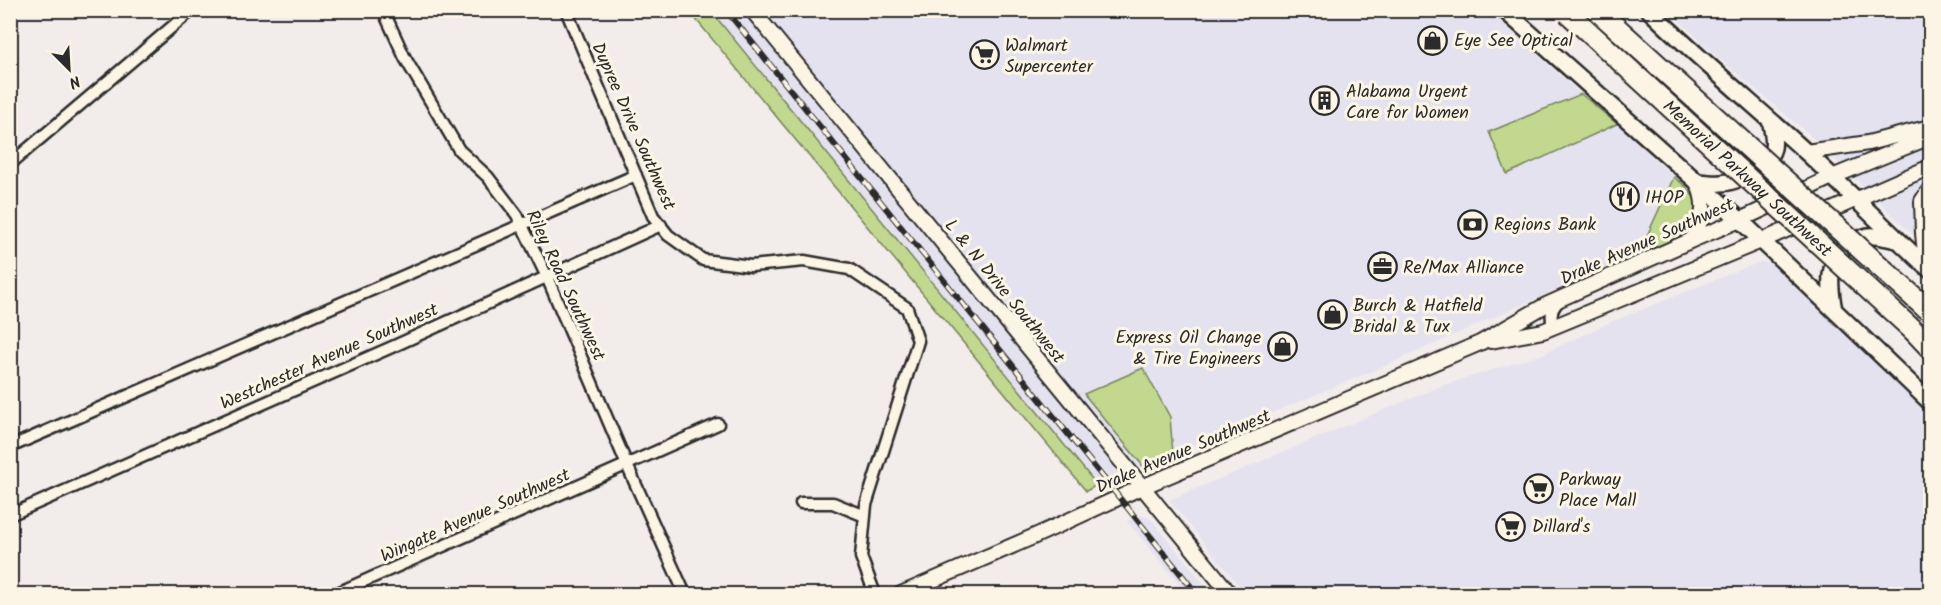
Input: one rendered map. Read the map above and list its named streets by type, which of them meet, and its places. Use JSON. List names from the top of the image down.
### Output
{
  "streets": {
    "highway": ["Memorial Parkway Southwest"],
    "street": [
      "Dupree Drive Southwest",
      "Drake Avenue Southwest",
      "Riley Road Southwest",
      "L & N Drive Southwest",
      "Westchester Avenue Southwest",
      "Wingate Avenue Southwest"
    ]
  },
  "crossings": [
    ["Dupree Drive Southwest", "Westchester Avenue Southwest"],
    ["Drake Avenue Southwest", "L & N Drive Southwest"],
    ["Riley Road Southwest", "Westchester Avenue Southwest"],
    ["Riley Road Southwest", "Wingate Avenue Southwest"]
  ],
  "places": {
    "shop": ["Eye See Optical", "Burch & Hatfield Bridal & Tux", "Express Oil Change & Tire Engineers"],
    "supermarket": ["Walmart Supercenter", "Parkway Place Mall", "Dillard's"],
    "building": ["Alabama Urgent Care for Women"],
    "restaurant": ["IHOP"],
    "bank": ["Regions Bank"],
    "office": ["Re/Max Alliance"]
  },
  "north": "bottom right"
}
